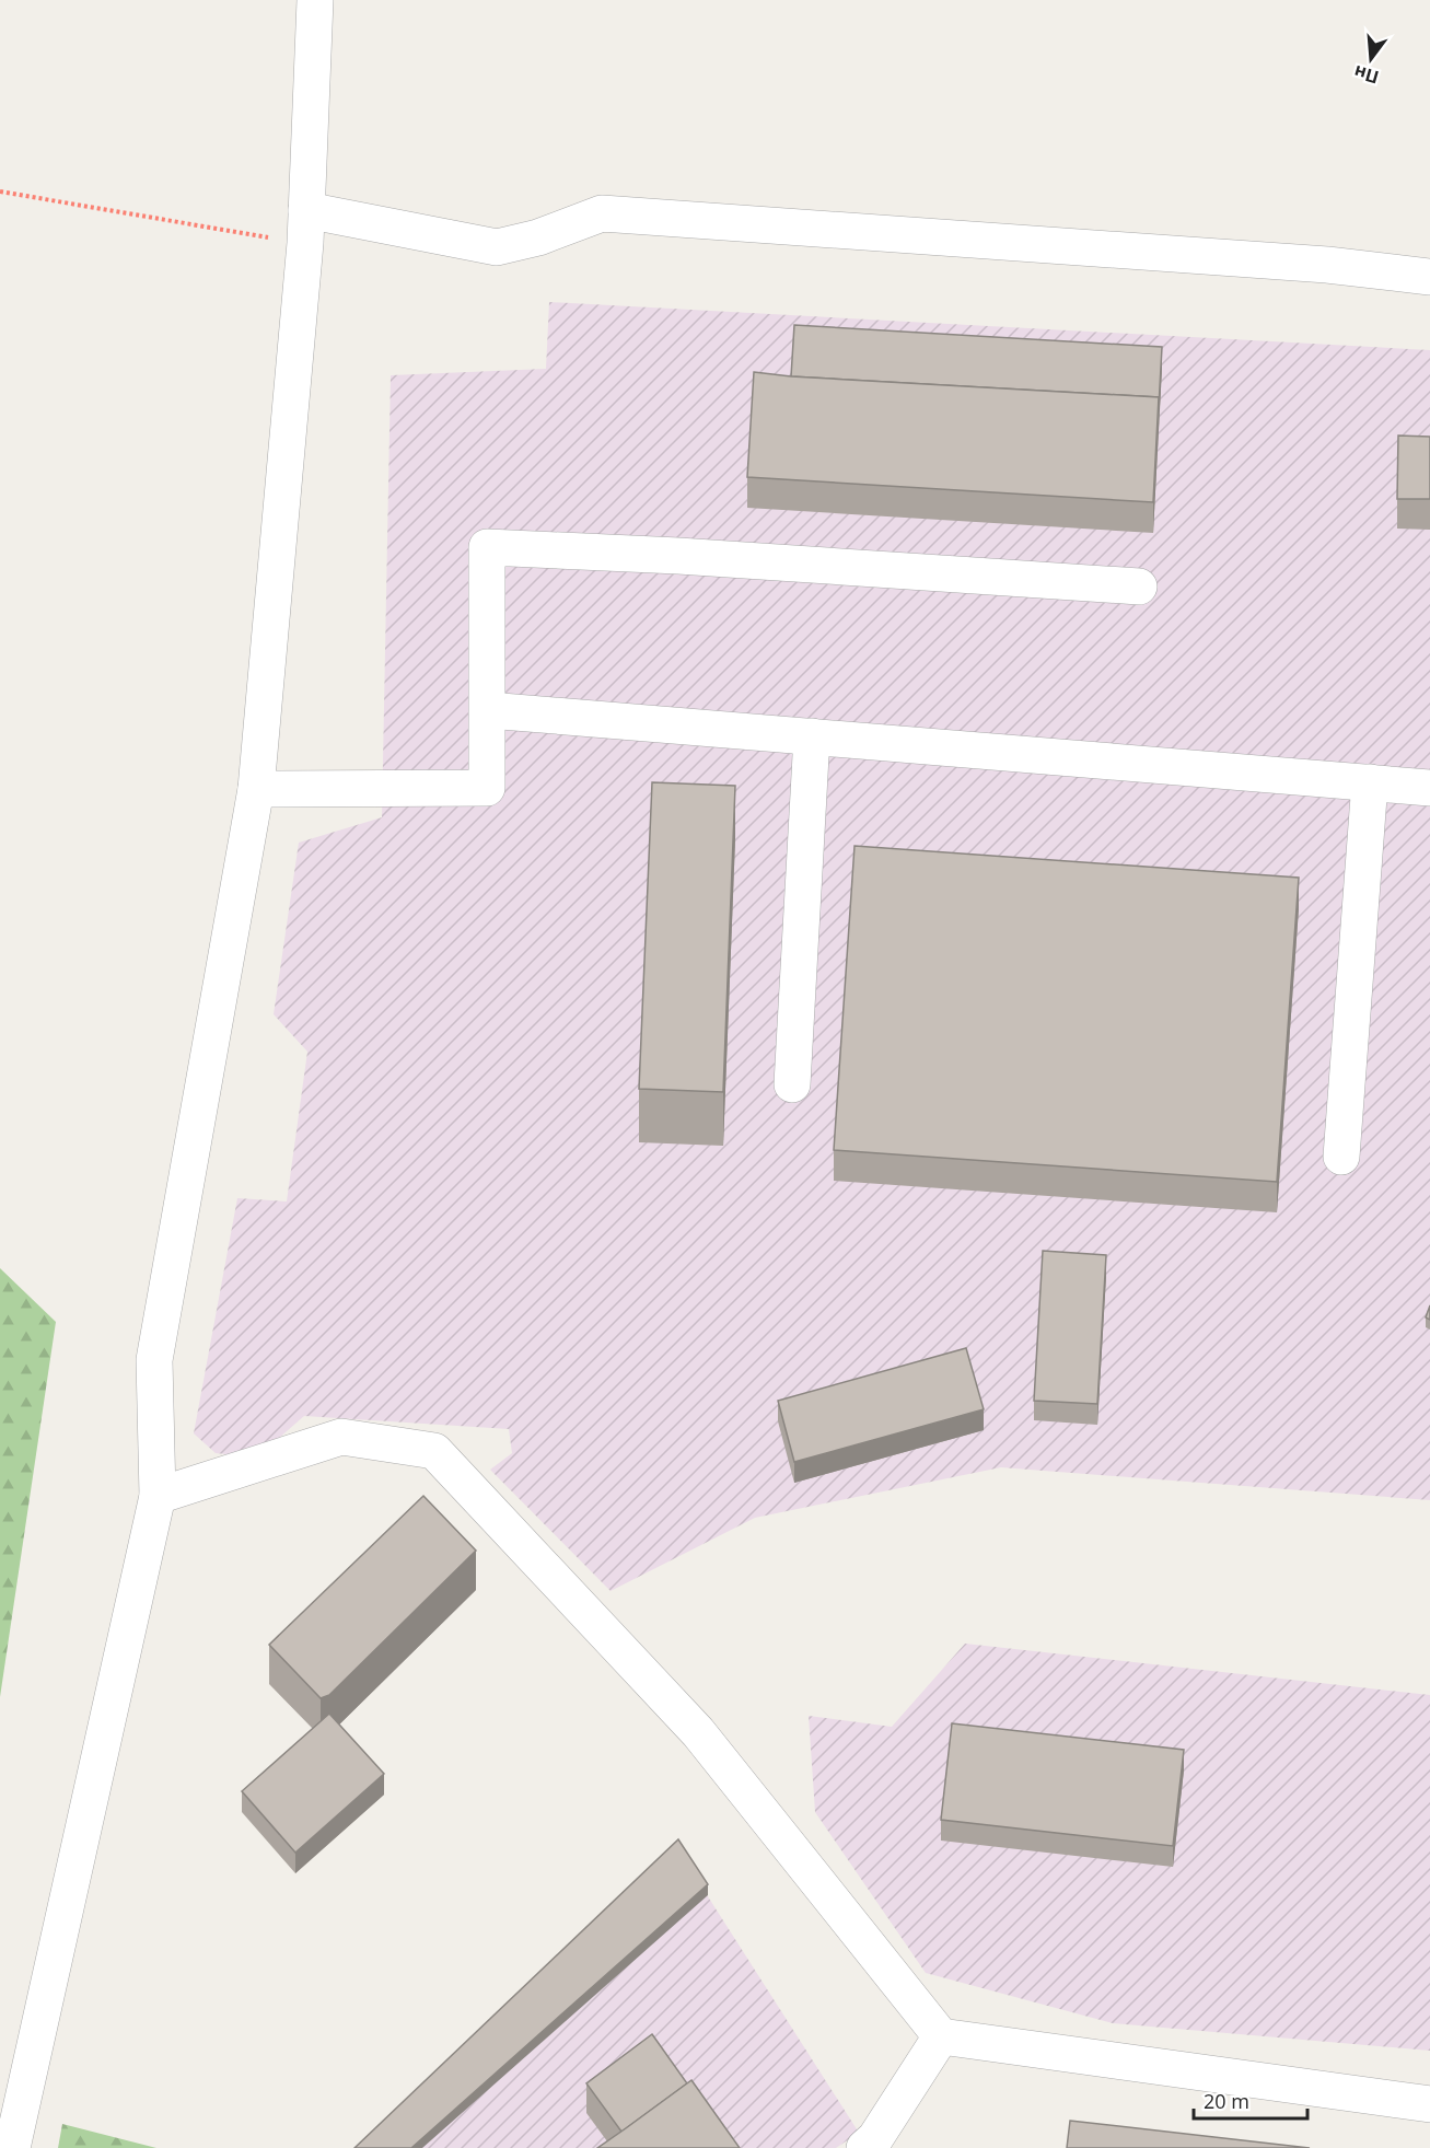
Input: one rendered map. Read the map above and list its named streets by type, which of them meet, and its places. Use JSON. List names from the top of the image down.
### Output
{
  "scale_bar": "20 m",
  "north": "bottom"
}
